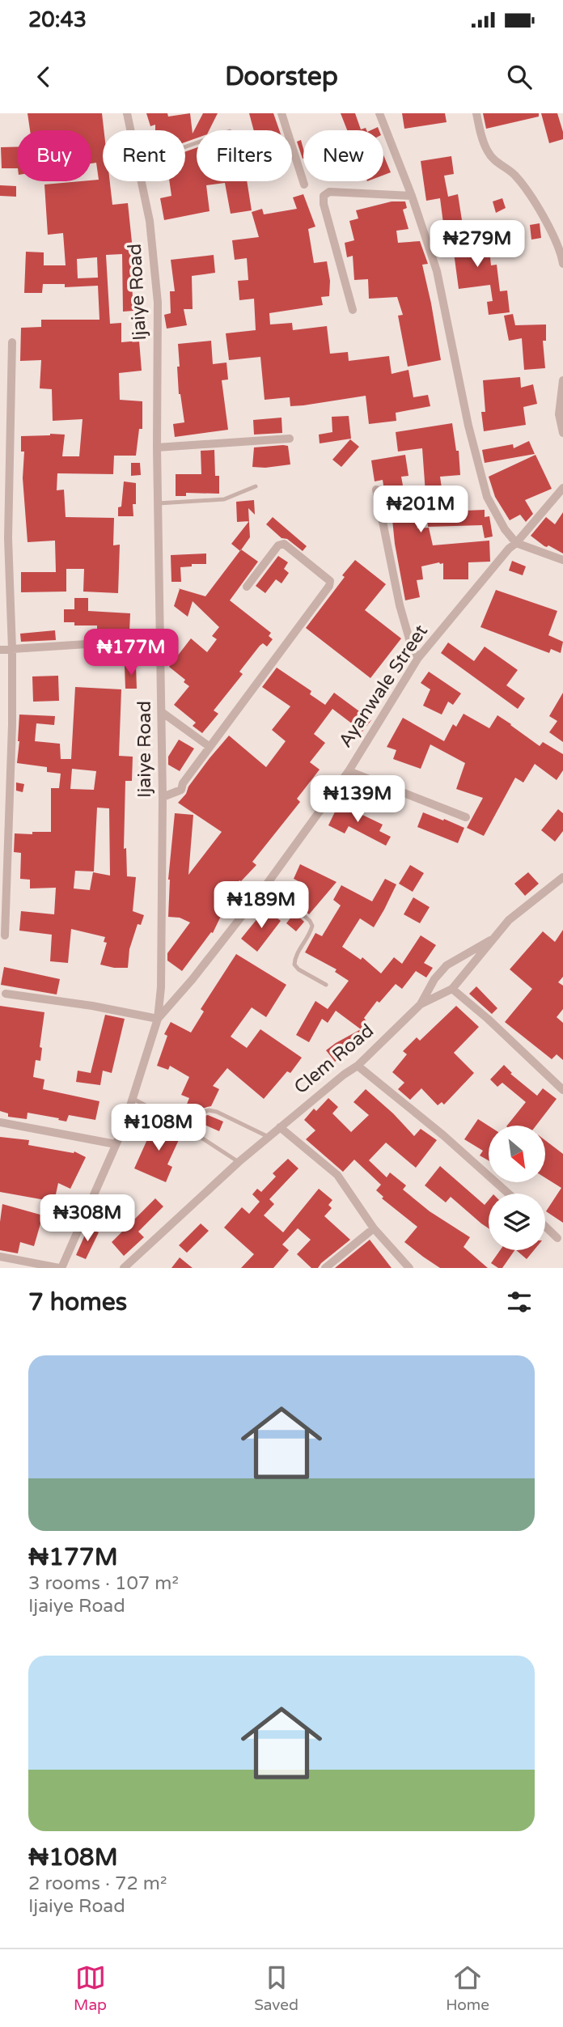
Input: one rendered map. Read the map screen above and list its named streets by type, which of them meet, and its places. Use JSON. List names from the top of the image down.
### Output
{
  "streets": {
    "street": ["Ijaiye Road", "Ayanwale Street", "Clem Road"]
  },
  "crossings": [
    ["Ijaiye Road", "Ayanwale Street"]
  ],
  "north": "bottom right",
  "page": {
    "status": "20:43",
    "header": "Doorstep",
    "chip": [
      "Buy",
      "Rent",
      "Filters",
      "New"
    ],
    "price": [
      "₦279M",
      "₦201M",
      "₦177M",
      "₦139M",
      "₦189M",
      "₦108M",
      "₦308M"
    ],
    "heading": "7 homes",
    "list": [
      {
        "name": "₦177M",
        "note": "3 rooms · 107 m² · Ijaiye Road"
      },
      {
        "name": "₦108M",
        "note": "2 rooms · 72 m² · Ijaiye Road"
      }
    ],
    "tabs": ["Map", "Saved", "Home"]
  }
}
